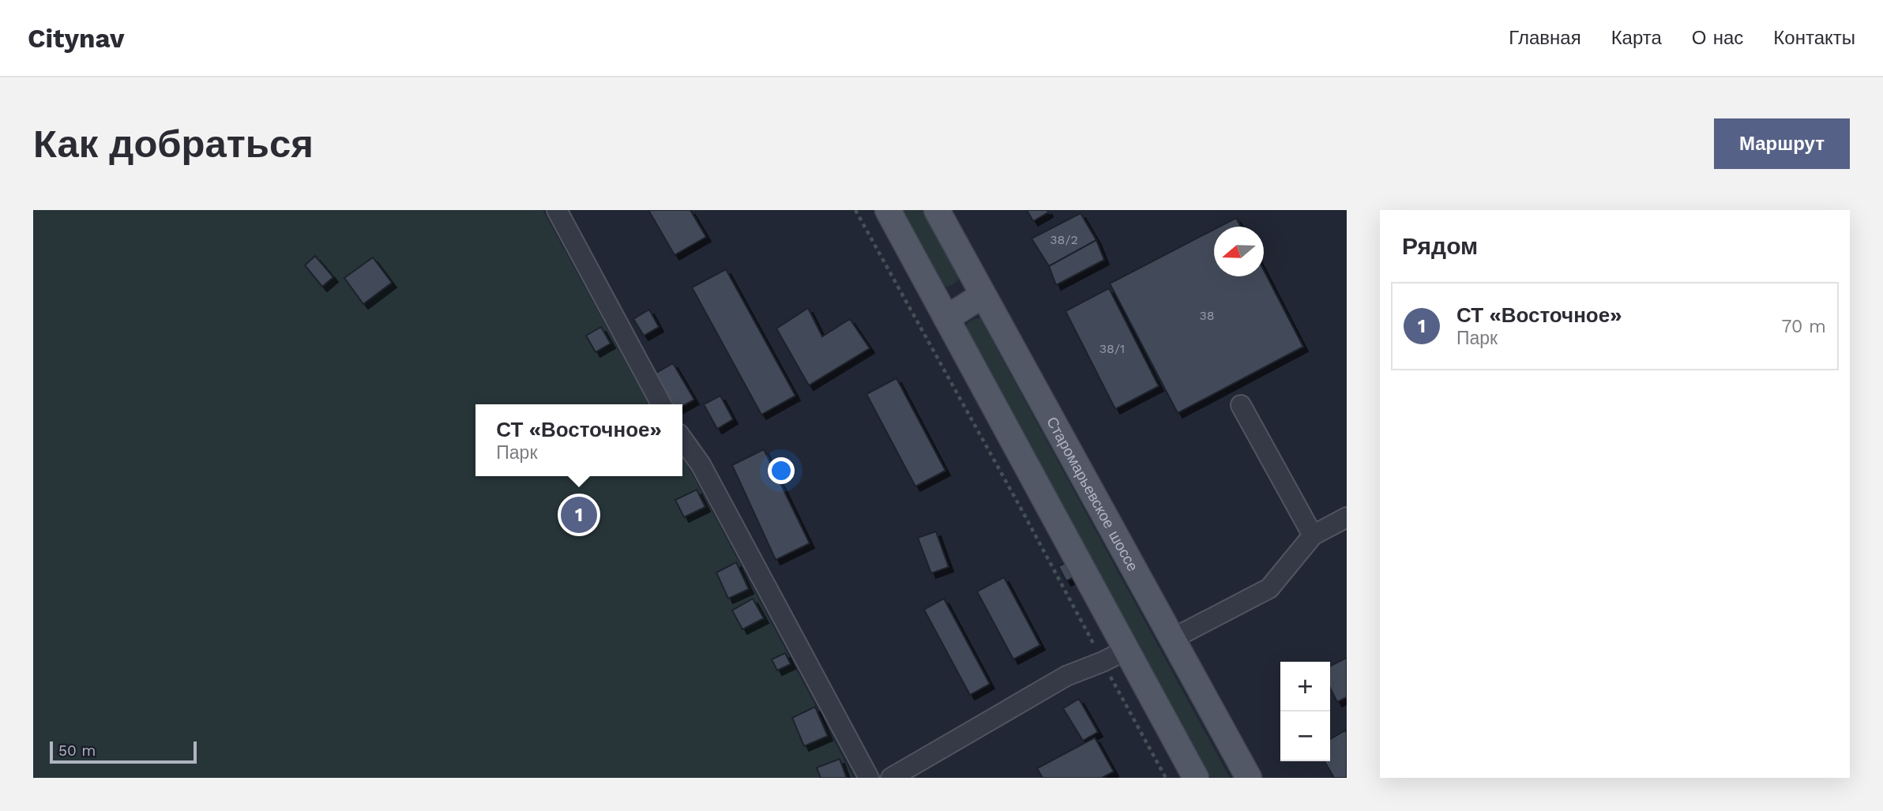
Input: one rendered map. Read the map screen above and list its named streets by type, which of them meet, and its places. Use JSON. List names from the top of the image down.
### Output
{
  "streets": {
    "main road": ["Старомарьевское шоссе"]
  },
  "house_numbers": ["38/2", "38", "38/1"],
  "scale_bar": "50 m",
  "north": "left",
  "page": {
    "header": "Citynav",
    "nav": [
      "Главная",
      "Карта",
      "О нас",
      "Контакты"
    ],
    "buttons": "Маршрут",
    "title": "Как добраться",
    "heading": "Рядом",
    "list": [
      {
        "mark": "1",
        "name": "СТ «Восточное»",
        "note": "Парк",
        "value": "70 m"
      }
    ],
    "popup": ["СТ «Восточное»", "Парк"],
    "pins": "1",
    "map_buttons": ["+", "−"],
    "scale": "50 m"
  }
}
